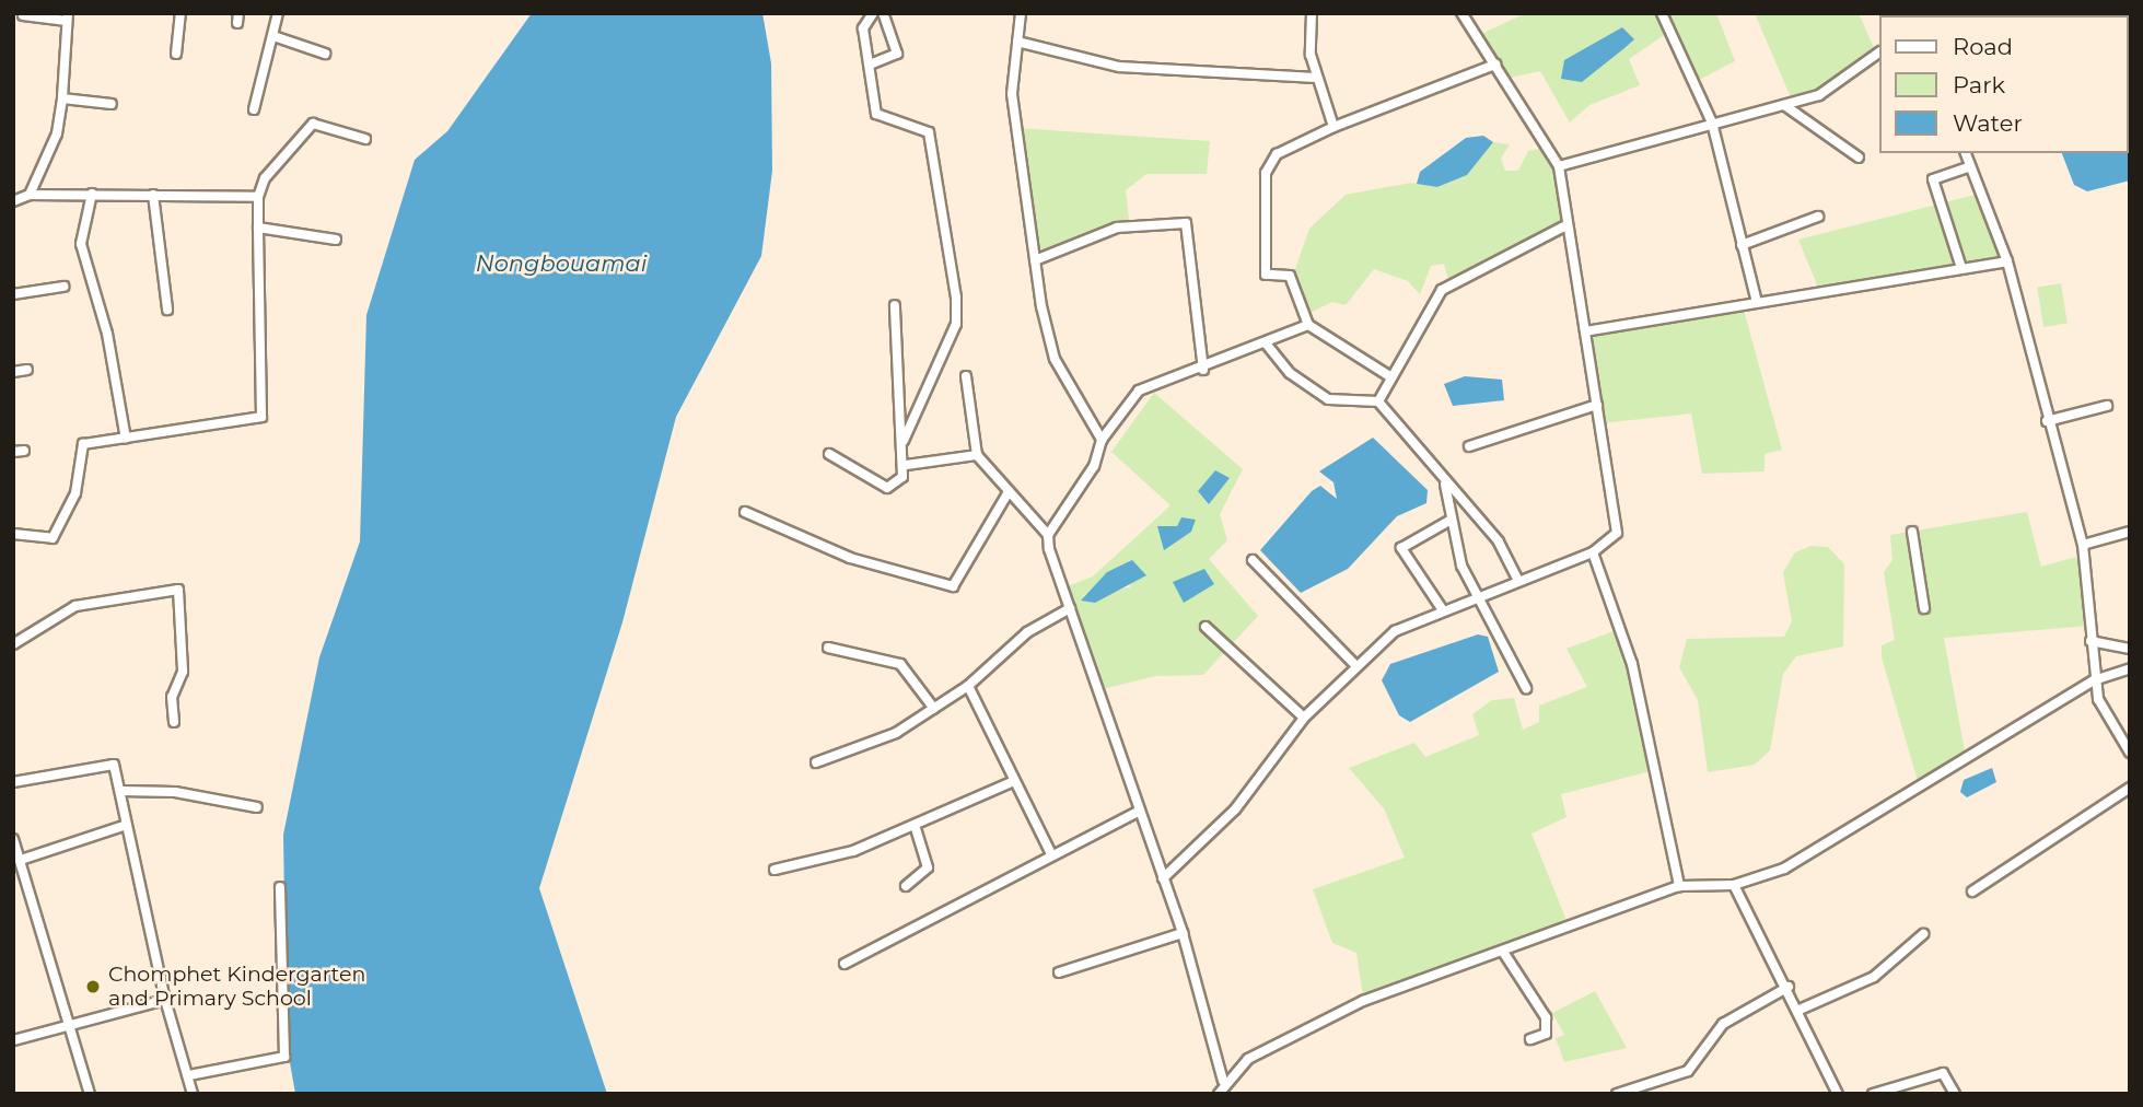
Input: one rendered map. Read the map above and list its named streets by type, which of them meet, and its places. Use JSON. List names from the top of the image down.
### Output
{
  "water": ["Nongbouamai"],
  "places": ["Chomphet Kindergarten and Primary School"],
  "legend": ["Road", "Park", "Water"]
}
